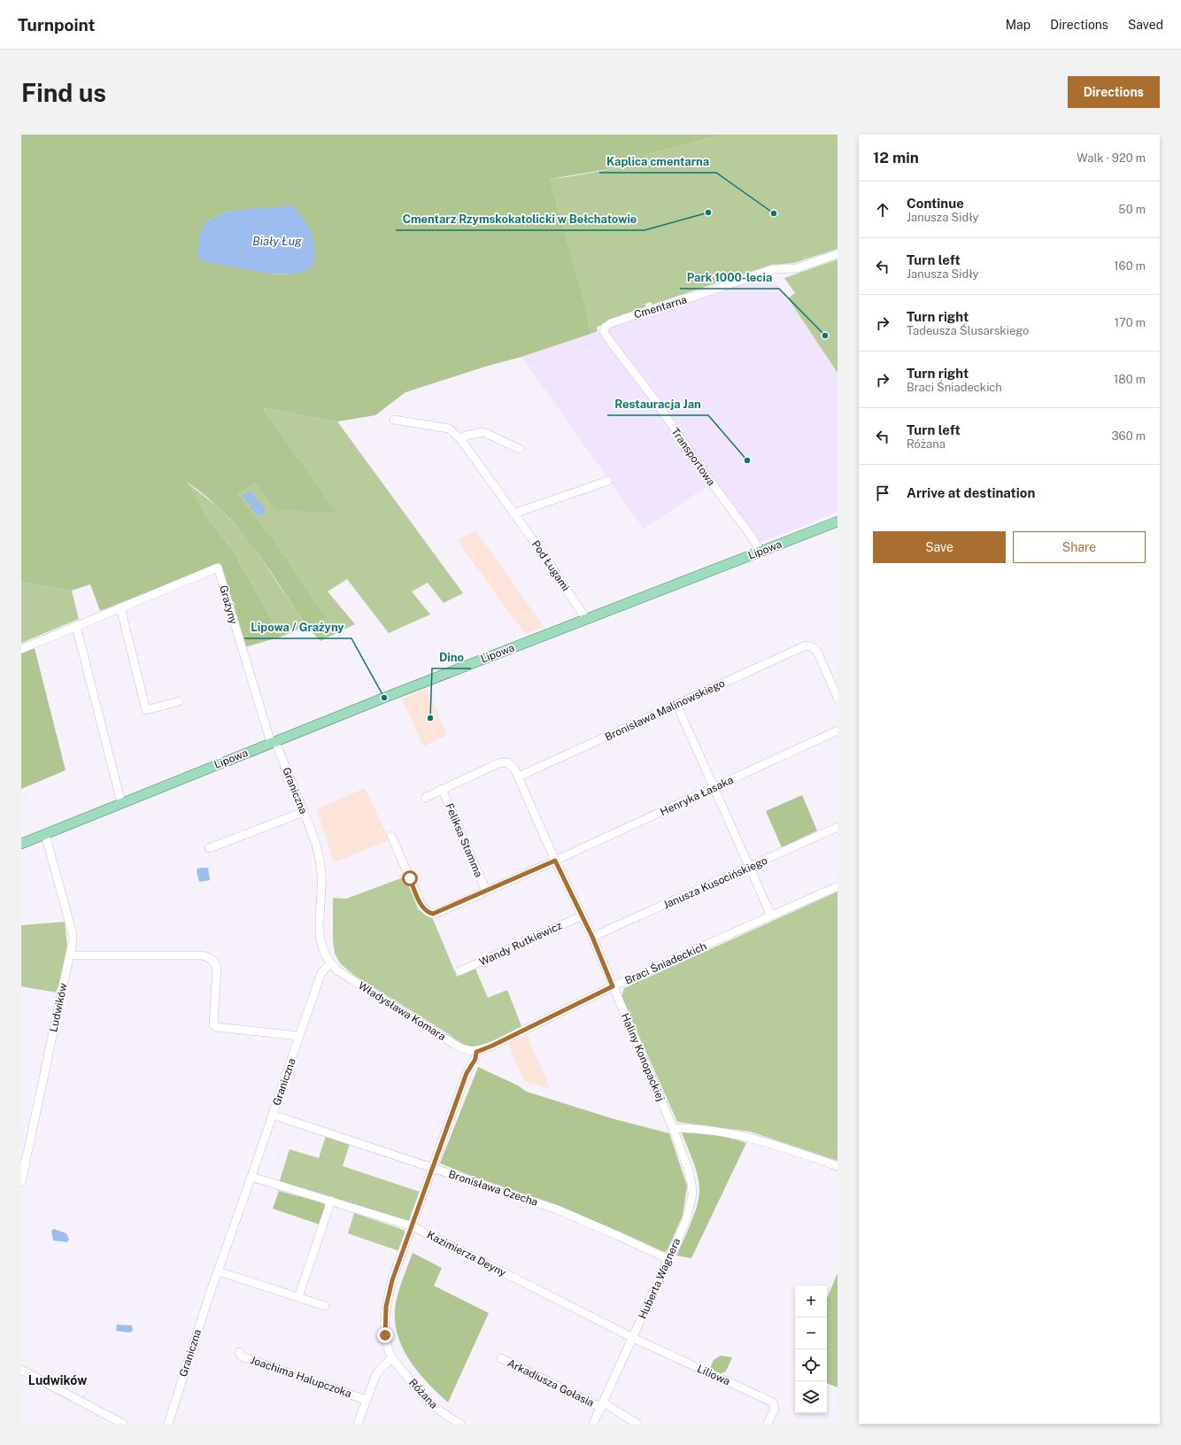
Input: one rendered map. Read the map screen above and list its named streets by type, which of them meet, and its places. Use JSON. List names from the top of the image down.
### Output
{
  "streets": {
    "main road": ["Lipowa"],
    "street": [
      "Cmentarna",
      "Transportowa",
      "Pod Ługami",
      "Grażyny",
      "Bronisława Malinowskiego",
      "Graniczna",
      "Henryka Łasaka",
      "Feliksa Stamma",
      "Janusza Kusocińskiego",
      "Wandy Rutkiewicz",
      "Braci Śniadeckich",
      "Ludwików",
      "Władysława Komara",
      "Haliny Konopackiej",
      "Bronisława Czecha",
      "Kazimierza Deyny",
      "Huberta Wagnera",
      "Liliowa",
      "Joachima Halupczoka",
      "Arkadiusza Gołasia",
      "Różana"
    ]
  },
  "crossings": [
    ["Cmentarna", "Transportowa"],
    ["Transportowa", "Lipowa"],
    ["Lipowa", "Pod Ługami"],
    ["Lipowa", "Grażyny"],
    ["Lipowa", "Graniczna"],
    ["Lipowa", "Ludwików"],
    ["Grażyny", "Graniczna"],
    ["Bronisława Malinowskiego", "Haliny Konopackiej"],
    ["Graniczna", "Władysława Komara"],
    ["Graniczna", "Bronisława Czecha"],
    ["Graniczna", "Kazimierza Deyny"],
    ["Henryka Łasaka", "Feliksa Stamma"],
    ["Henryka Łasaka", "Haliny Konopackiej"],
    ["Feliksa Stamma", "Haliny Konopackiej"],
    ["Janusza Kusocińskiego", "Haliny Konopackiej"],
    ["Wandy Rutkiewicz", "Haliny Konopackiej"],
    ["Braci Śniadeckich", "Władysława Komara"],
    ["Braci Śniadeckich", "Haliny Konopackiej"],
    ["Braci Śniadeckich", "Różana"],
    ["Władysława Komara", "Różana"],
    ["Haliny Konopackiej", "Huberta Wagnera"],
    ["Bronisława Czecha", "Huberta Wagnera"],
    ["Bronisława Czecha", "Różana"],
    ["Kazimierza Deyny", "Huberta Wagnera"],
    ["Kazimierza Deyny", "Liliowa"],
    ["Kazimierza Deyny", "Różana"],
    ["Huberta Wagnera", "Liliowa"],
    ["Huberta Wagnera", "Arkadiusza Gołasia"]
  ],
  "districts": ["Ludwików"],
  "water": ["Biały Ług"],
  "places": [
    "Cmentarz Rzymskokatolicki w Bełchatowie",
    "Kaplica cmentarna",
    "Park 1000-lecia",
    "Restauracja Jan",
    "Lipowa / Grażyny",
    "Dino"
  ],
  "page": {
    "header": "Turnpoint",
    "nav": ["Map", "Directions", "Saved"],
    "buttons": [
      "Directions",
      ["Save", "Share"]
    ],
    "title": "Find us",
    "heading": ["12 min", "Walk · 920 m"],
    "list": [
      ["Continue", "Janusza Sidły", "50 m"],
      ["Turn left", "Janusza Sidły", "160 m"],
      ["Turn right", "Tadeusza Ślusarskiego", "170 m"],
      ["Turn right", "Braci Śniadeckich", "180 m"],
      ["Turn left", "Różana", "360 m"],
      "Arrive at destination"
    ],
    "map_buttons": ["+", "−"]
  }
}
